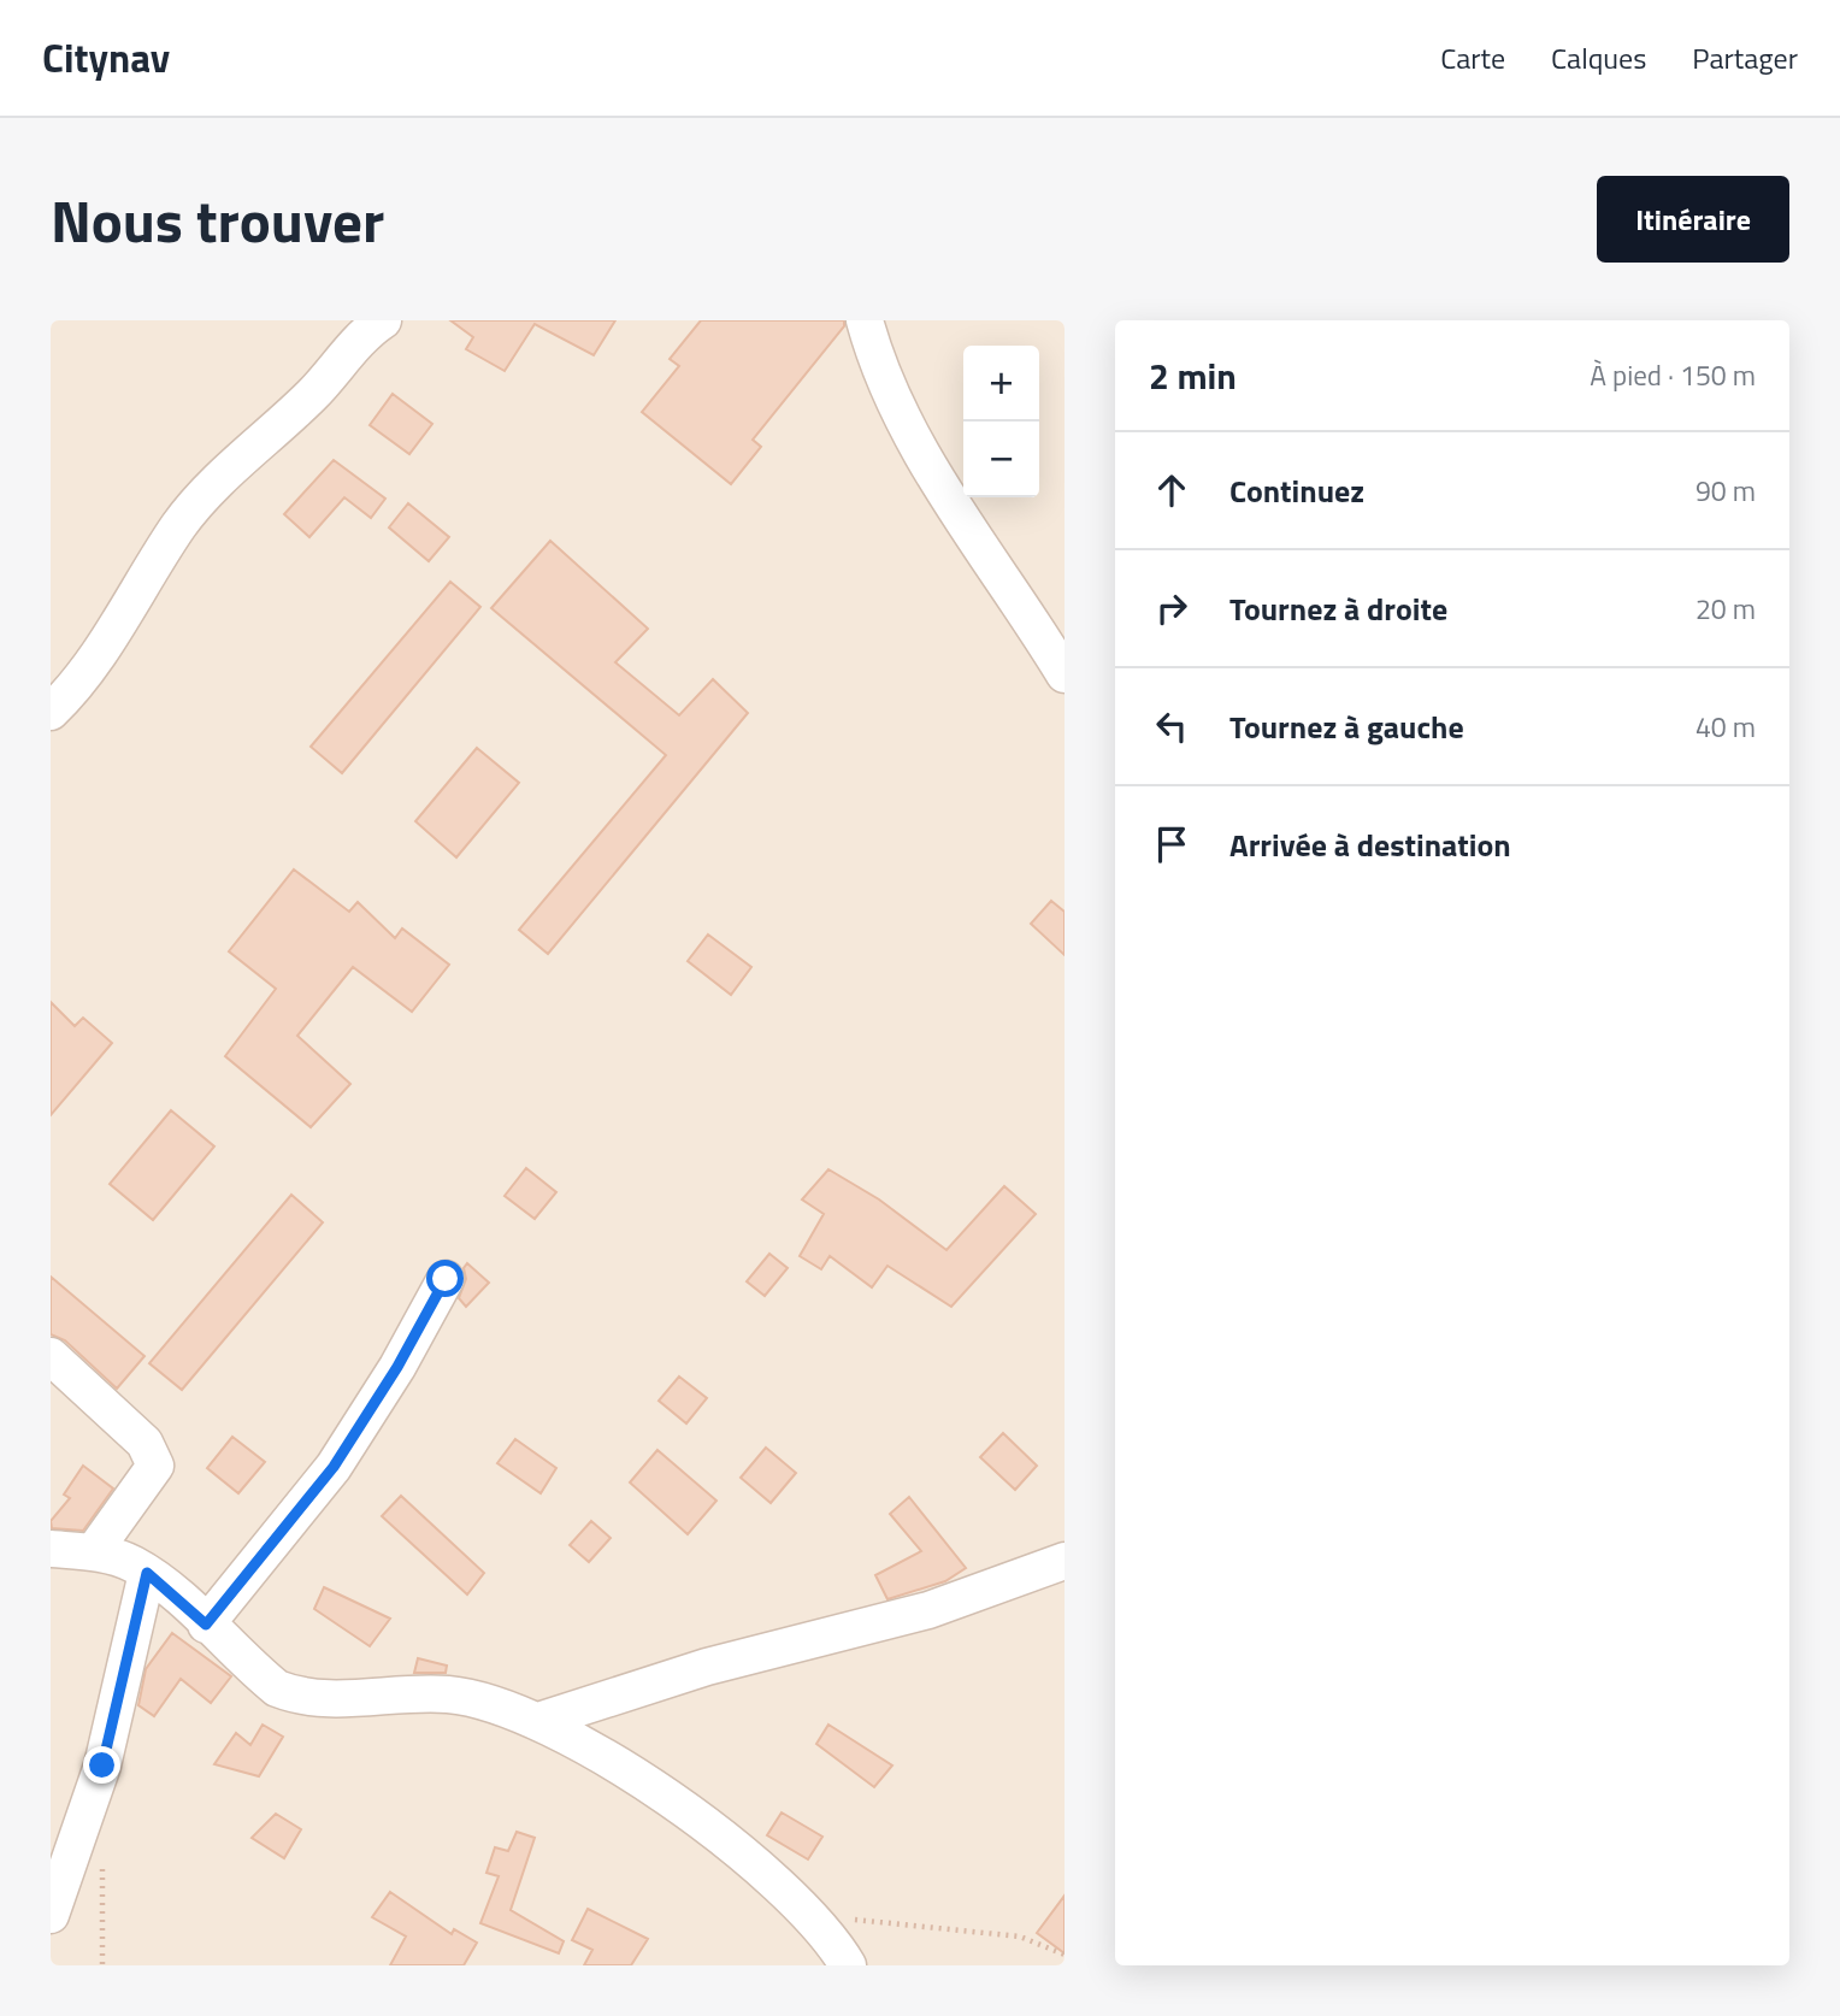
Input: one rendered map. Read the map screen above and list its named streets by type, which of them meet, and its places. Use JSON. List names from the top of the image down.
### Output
{
  "page": {
    "header": "Citynav",
    "nav": ["Carte", "Calques", "Partager"],
    "title": "Nous trouver",
    "buttons": "Itinéraire",
    "heading": ["2 min", "À pied · 150 m"],
    "map_buttons": ["+", "−"],
    "list": [
      ["Continuez", "90 m"],
      ["Tournez à droite", "20 m"],
      ["Tournez à gauche", "40 m"],
      "Arrivée à destination"
    ]
  }
}
